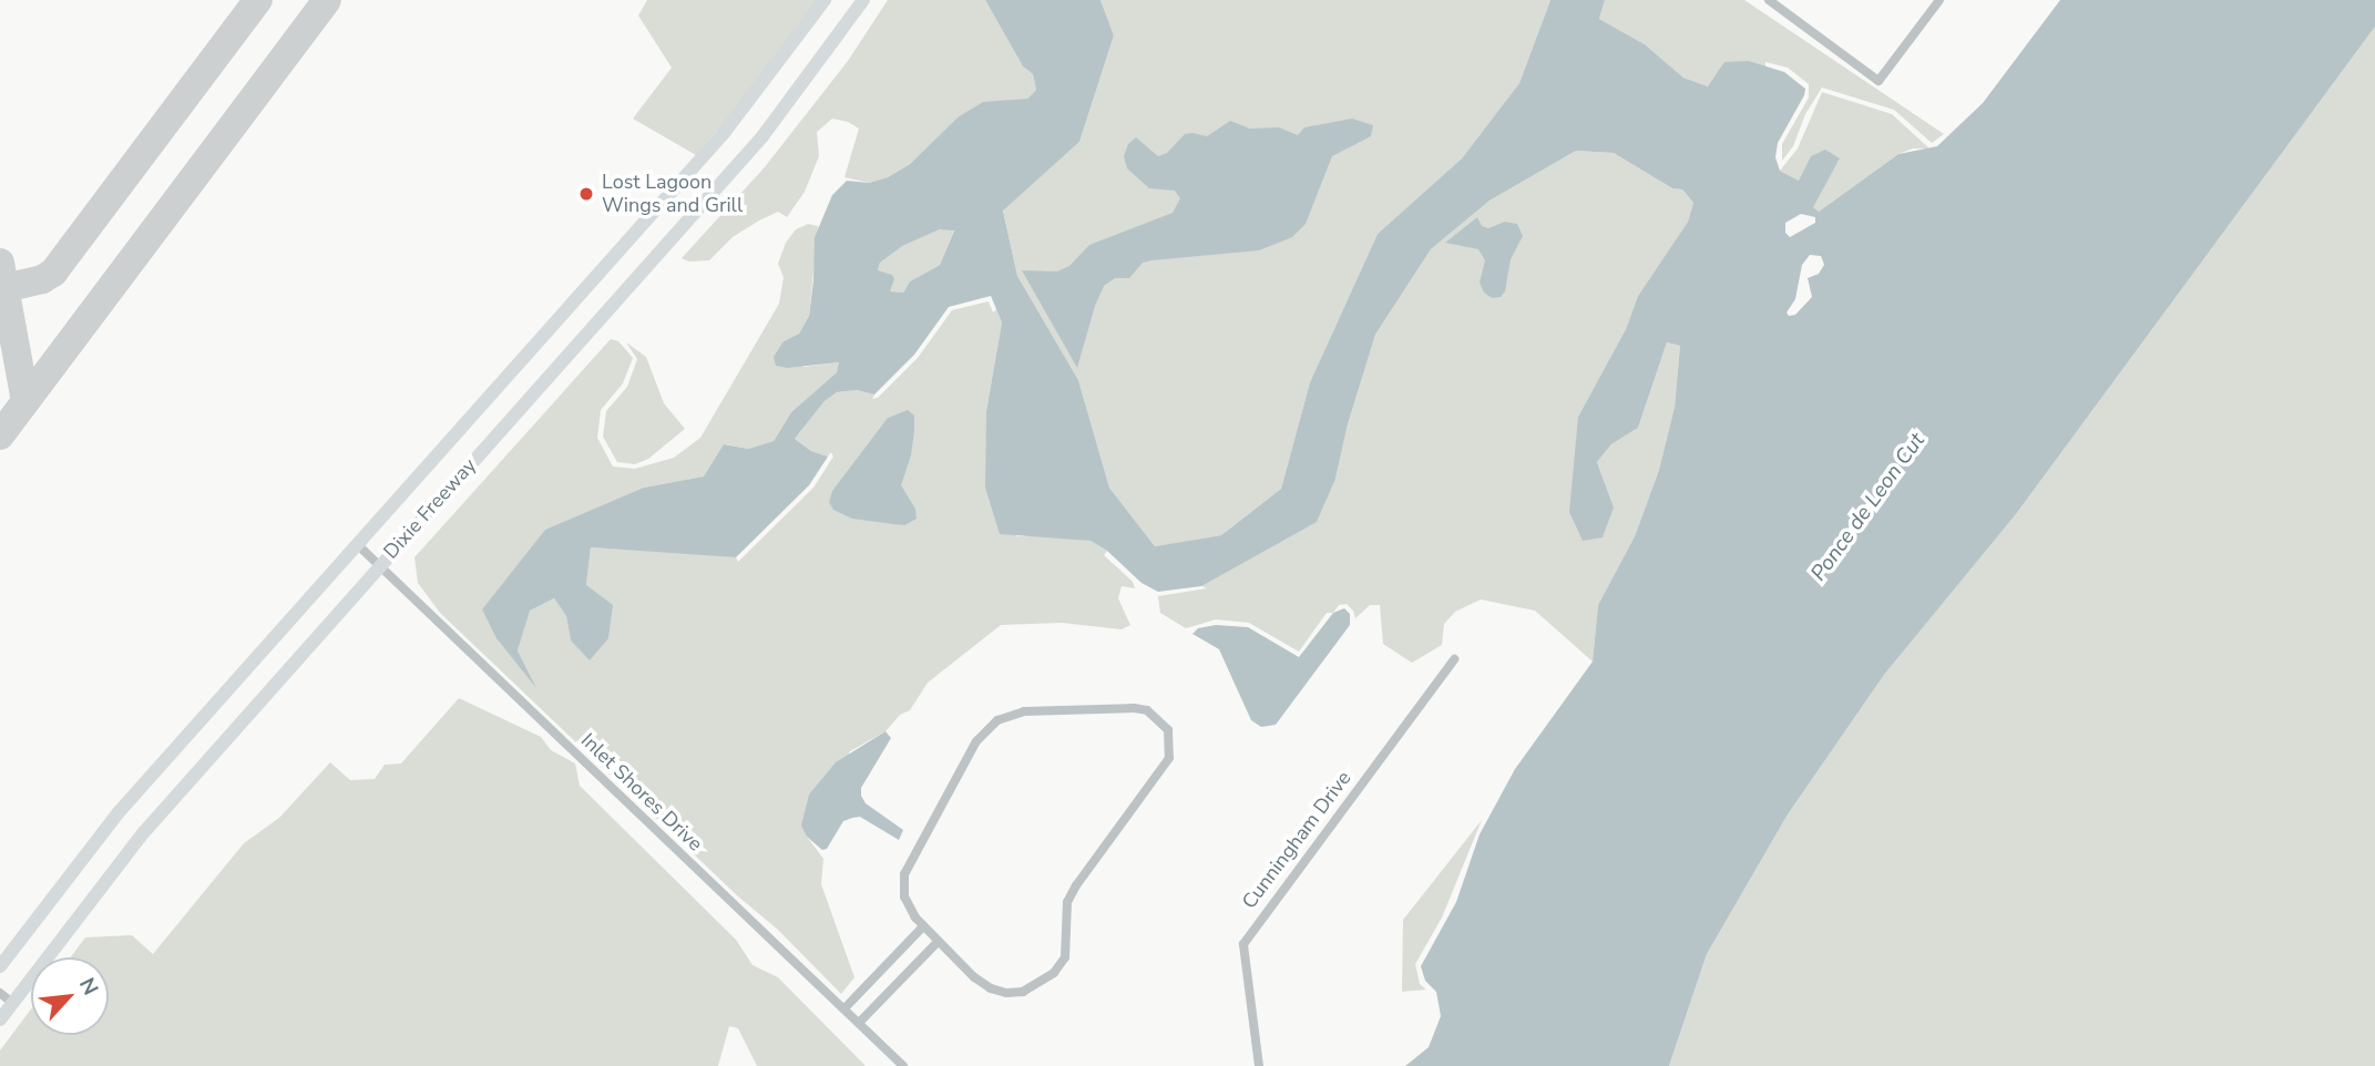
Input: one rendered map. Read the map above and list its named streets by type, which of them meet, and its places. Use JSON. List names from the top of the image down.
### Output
{
  "streets": {
    "main road": ["Dixie Freeway"],
    "street": ["Inlet Shores Drive", "Cunningham Drive"]
  },
  "crossings": [
    ["Dixie Freeway", "Inlet Shores Drive"]
  ],
  "water": ["Ponce de Leon Cut"],
  "places": ["Lost Lagoon Wings and Grill"],
  "north": "top right"
}
